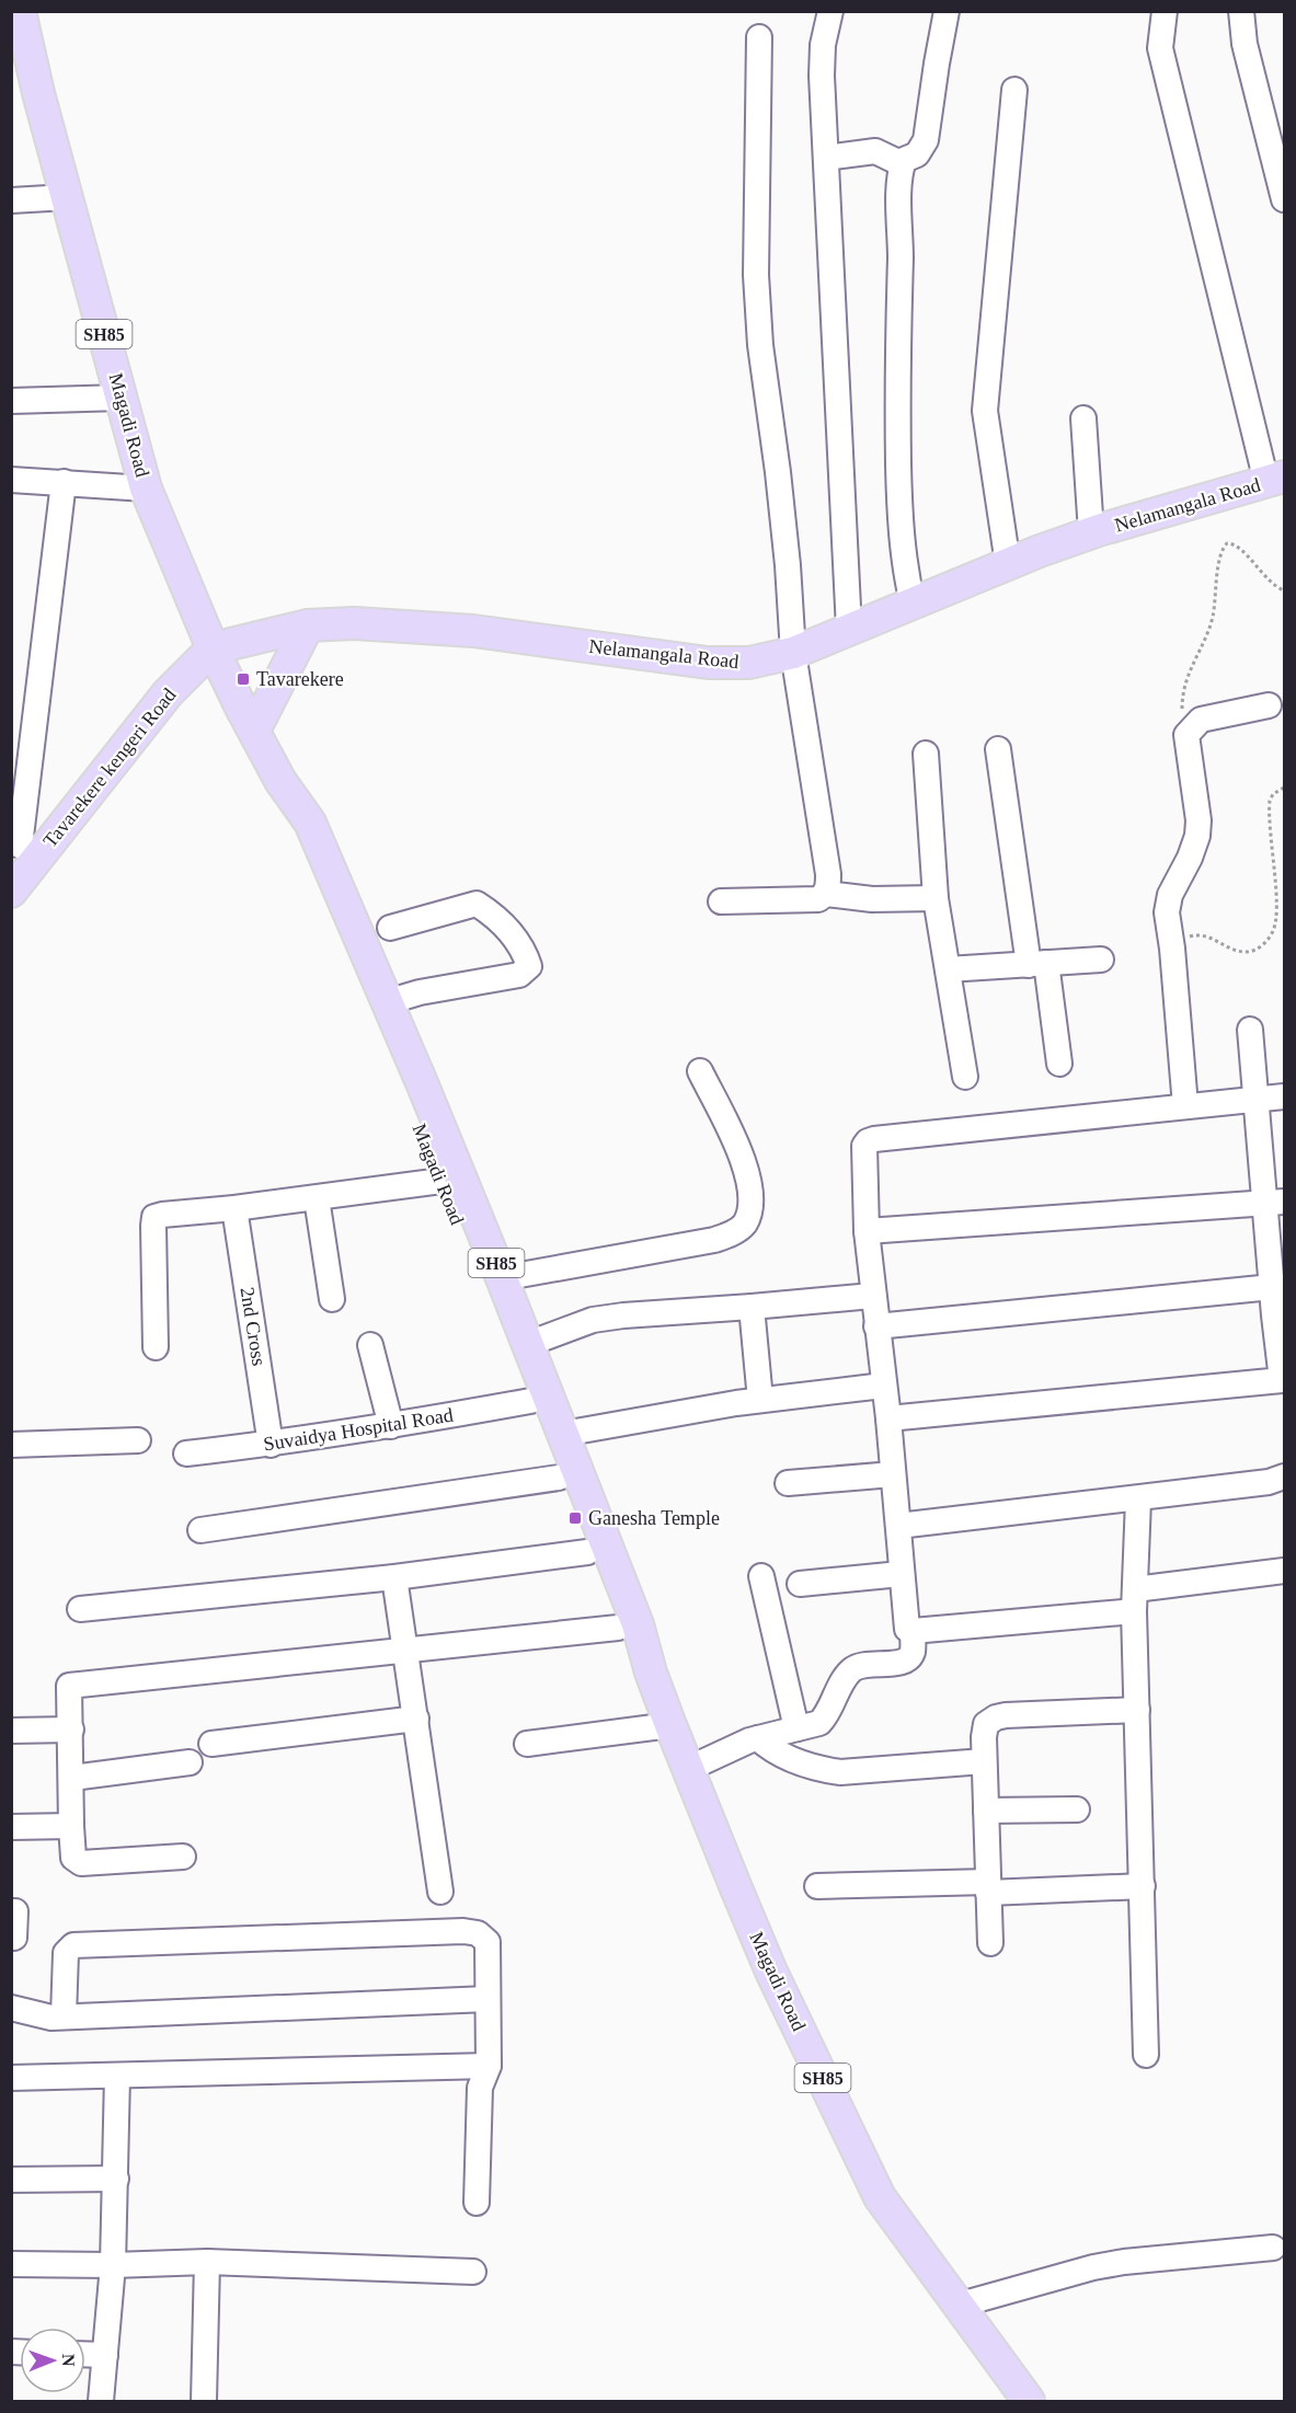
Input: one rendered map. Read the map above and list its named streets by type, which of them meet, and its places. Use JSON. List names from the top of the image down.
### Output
{
  "streets": {
    "main road": [
      "SH85",
      "Magadi Road",
      "Nelamangala Road",
      "Tavarekere kengeri Road"
    ],
    "street": ["2nd Cross", "Suvaidya Hospital Road"]
  },
  "crossings": [
    ["Magadi Road", "Nelamangala Road"],
    ["Magadi Road", "Tavarekere kengeri Road"],
    ["Magadi Road", "Suvaidya Hospital Road"],
    ["Nelamangala Road", "Tavarekere kengeri Road"],
    ["2nd Cross", "Suvaidya Hospital Road"]
  ],
  "places": {
    "transit": ["Tavarekere", "Ganesha Temple"]
  },
  "north": "right"
}
